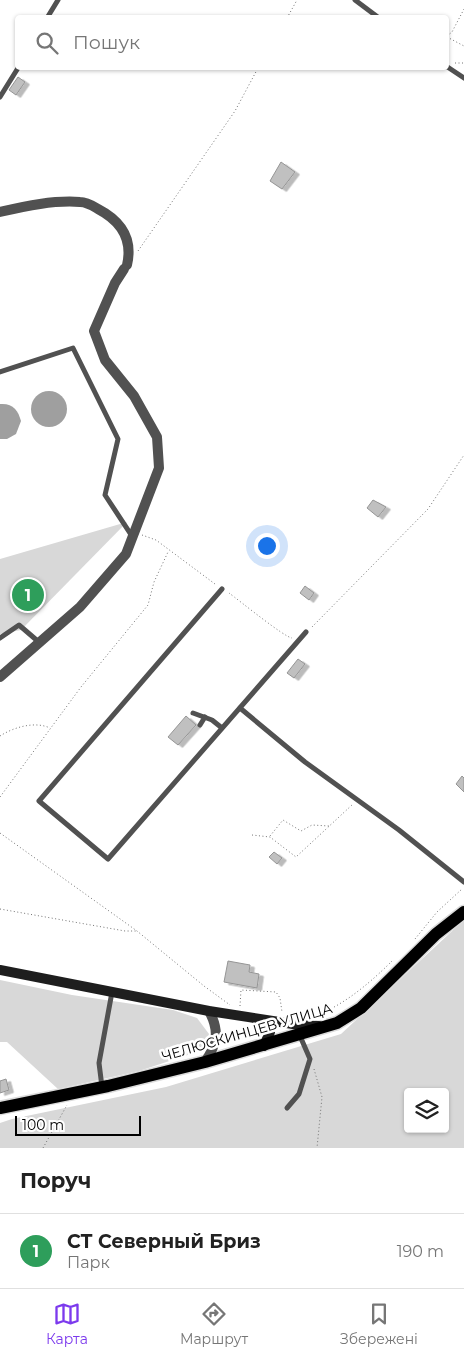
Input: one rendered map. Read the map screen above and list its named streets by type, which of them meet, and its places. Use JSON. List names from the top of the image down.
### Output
{
  "streets": {
    "main road": ["ЧЕЛЮСКИНЦЕВ УЛИЦА"]
  },
  "scale_bar": "100 m",
  "page": {
    "search": "Пошук",
    "pins": "1",
    "scale": "100 m",
    "heading": "Поруч",
    "list": [
      {
        "mark": "1",
        "name": "СТ Северный Бриз",
        "note": "Парк",
        "value": "190 m"
      }
    ],
    "nav": ["Карта", "Маршрут", "Збережені"]
  }
}
